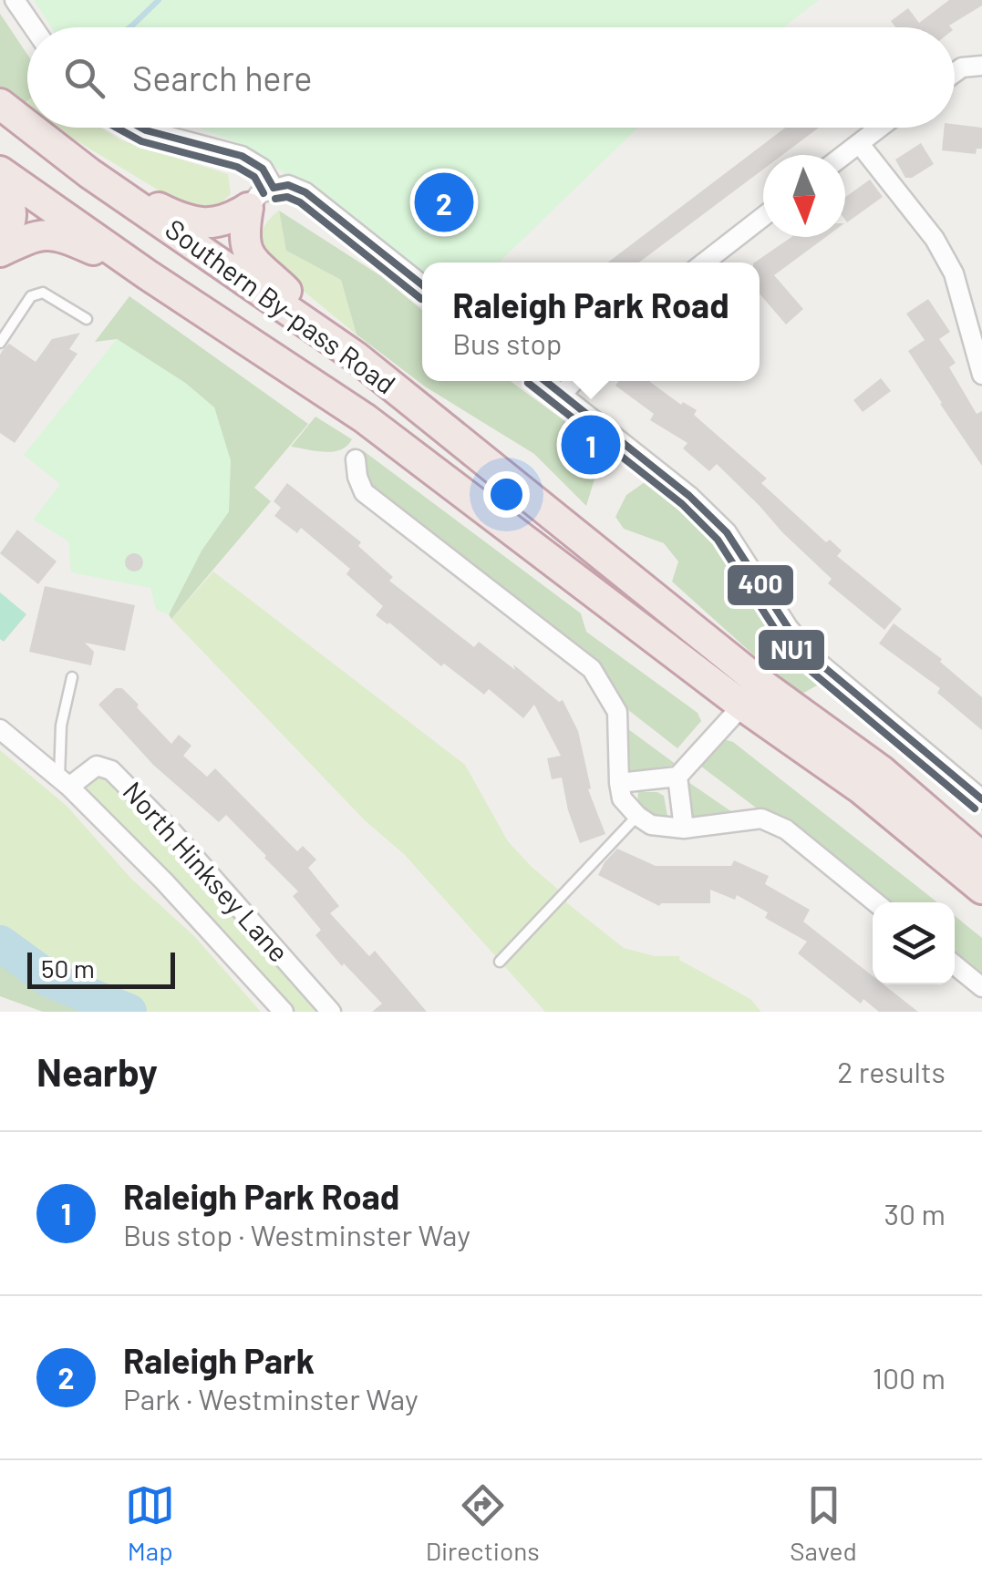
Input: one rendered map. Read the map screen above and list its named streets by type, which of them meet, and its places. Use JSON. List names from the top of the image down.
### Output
{
  "streets": {
    "highway": ["Southern By-pass Road"],
    "street": ["North Hinksey Lane"]
  },
  "lines": ["transit line 400", "transit line NU1"],
  "scale_bar": "50 m",
  "north": "bottom",
  "page": {
    "search": "Search here",
    "pins": ["2", "1"],
    "popup": ["Raleigh Park Road", "Bus stop"],
    "scale": "50 m",
    "heading": ["Nearby", "2 results"],
    "list": [
      {
        "mark": "1",
        "name": "Raleigh Park Road",
        "note": "Bus stop · Westminster Way",
        "value": "30 m"
      },
      {
        "mark": "2",
        "name": "Raleigh Park",
        "note": "Park · Westminster Way",
        "value": "100 m"
      }
    ],
    "nav": ["Map", "Directions", "Saved"]
  }
}
